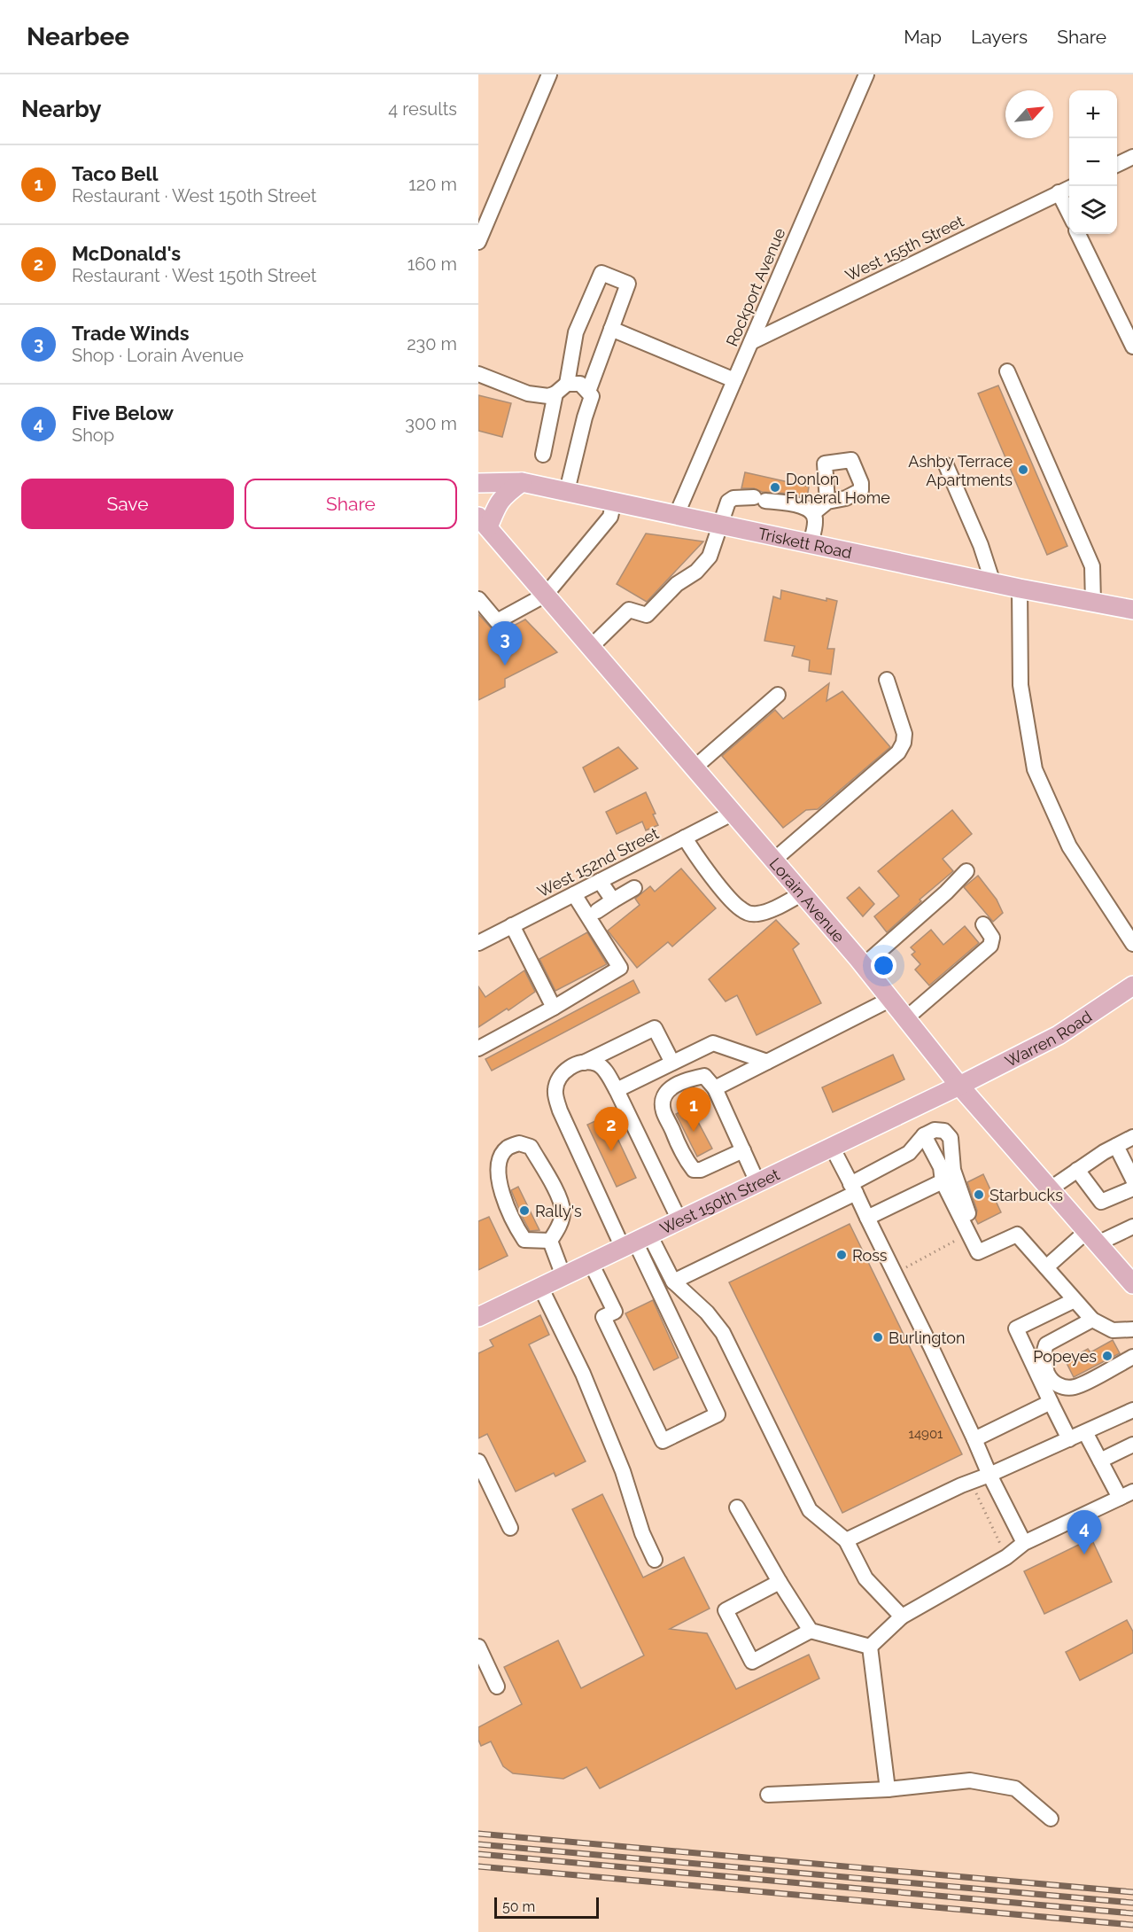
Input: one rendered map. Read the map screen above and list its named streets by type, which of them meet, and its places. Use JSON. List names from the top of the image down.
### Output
{
  "streets": {
    "main road": [
      "Triskett Road",
      "Lorain Avenue",
      "Warren Road",
      "West 150th Street"
    ],
    "street": ["West 155th Street", "Rockport Avenue", "West 152nd Street"]
  },
  "crossings": [
    ["West 155th Street", "Rockport Avenue"],
    ["Rockport Avenue", "Triskett Road"],
    ["West 152nd Street", "Lorain Avenue"],
    ["Lorain Avenue", "Warren Road"],
    ["Lorain Avenue", "West 150th Street"],
    ["Warren Road", "West 150th Street"]
  ],
  "places": [
    "Ashby Terrace Apartments",
    "Donlon Funeral Home",
    "Starbucks",
    "Rally's",
    "Ross",
    "Burlington",
    "Popeyes"
  ],
  "house_numbers": ["14901"],
  "scale_bar": "50 m",
  "north": "top right",
  "page": {
    "header": "Nearbee",
    "nav": ["Map", "Layers", "Share"],
    "heading": ["Nearby", "4 results"],
    "map_buttons": ["+", "−"],
    "list": [
      {
        "mark": "1",
        "name": "Taco Bell",
        "note": "Restaurant · West 150th Street",
        "value": "120 m"
      },
      {
        "mark": "2",
        "name": "McDonald's",
        "note": "Restaurant · West 150th Street",
        "value": "160 m"
      },
      {
        "mark": "3",
        "name": "Trade Winds",
        "note": "Shop · Lorain Avenue",
        "value": "230 m"
      },
      {
        "mark": "4",
        "name": "Five Below",
        "note": "Shop",
        "value": "300 m"
      }
    ],
    "buttons": ["Save", "Share"],
    "pins": [
      "3",
      "1",
      "2",
      "4"
    ],
    "scale": "50 m"
  }
}
